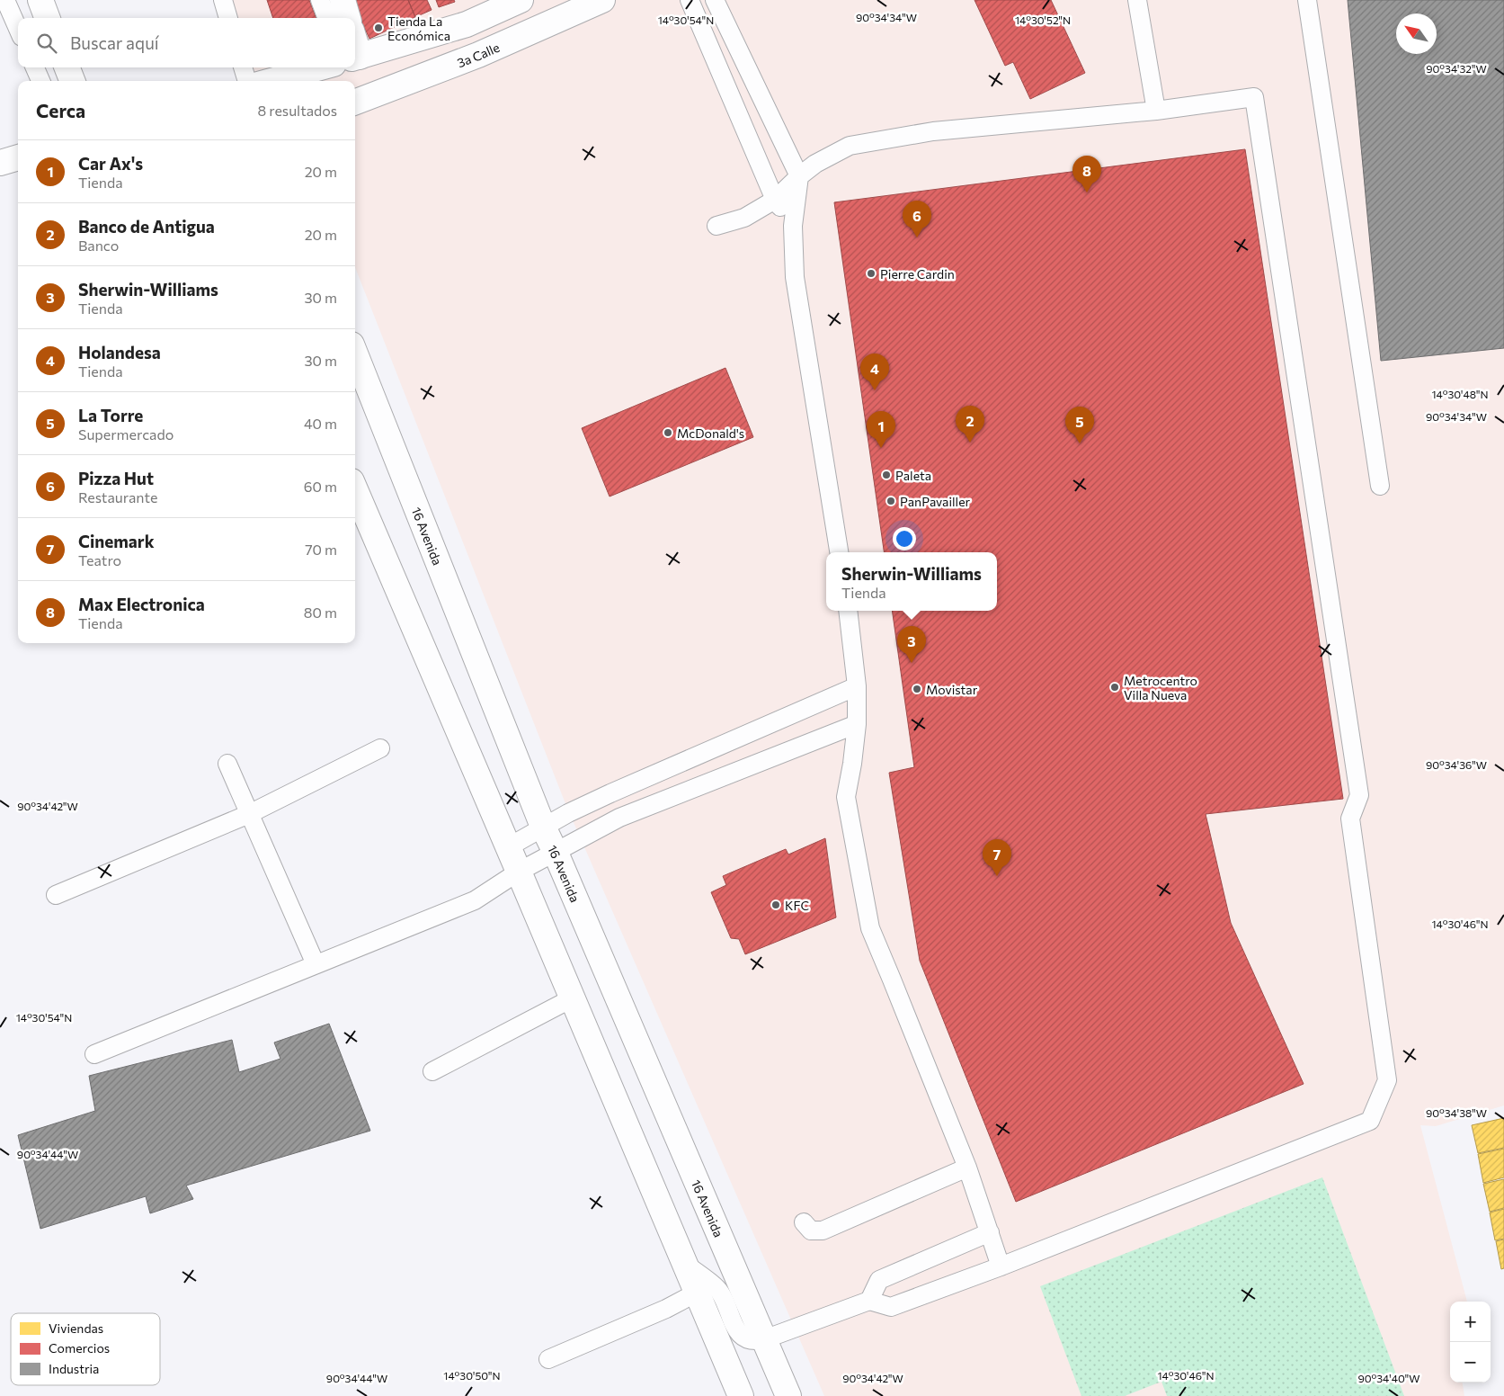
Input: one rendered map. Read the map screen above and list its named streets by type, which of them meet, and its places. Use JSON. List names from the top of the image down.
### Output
{
  "streets": {
    "main road": ["3a Calle", "16 Avenida"]
  },
  "places": [
    "Tienda La Económica",
    "Pierre Cardin",
    "McDonald's",
    "Paleta",
    "PanPavailler",
    "Metrocentro Villa Nueva",
    "Movistar",
    "KFC"
  ],
  "legend": ["Viviendas", "Comercios", "Industria"],
  "north": "top left",
  "page": {
    "search": "Buscar aquí",
    "heading": ["Cerca", "8 resultados"],
    "list": [
      {
        "mark": "1",
        "name": "Car Ax's",
        "note": "Tienda",
        "value": "20 m"
      },
      {
        "mark": "2",
        "name": "Banco de Antigua",
        "note": "Banco",
        "value": "20 m"
      },
      {
        "mark": "3",
        "name": "Sherwin-Williams",
        "note": "Tienda",
        "value": "30 m"
      },
      {
        "mark": "4",
        "name": "Holandesa",
        "note": "Tienda",
        "value": "30 m"
      },
      {
        "mark": "5",
        "name": "La Torre",
        "note": "Supermercado",
        "value": "40 m"
      },
      {
        "mark": "6",
        "name": "Pizza Hut",
        "note": "Restaurante",
        "value": "60 m"
      },
      {
        "mark": "7",
        "name": "Cinemark",
        "note": "Teatro",
        "value": "70 m"
      },
      {
        "mark": "8",
        "name": "Max Electronica",
        "note": "Tienda",
        "value": "80 m"
      }
    ],
    "pins": [
      "8",
      "6",
      "4",
      "2",
      "5",
      "1",
      "3",
      "7"
    ],
    "popup": ["Sherwin-Williams", "Tienda"],
    "map_buttons": ["+", "−"]
  },
  "coordinates": [
    "90°34'34\"W",
    "14°30'52\"N",
    "14°30'54\"N",
    "90°34'32\"W",
    "14°30'48\"N",
    "90°34'36\"W",
    "90°34'42\"W",
    "14°30'46\"N",
    "90°34'38\"W",
    "90°34'44\"W",
    "14°30'50\"N",
    "90°34'40\"W"
  ]
}
